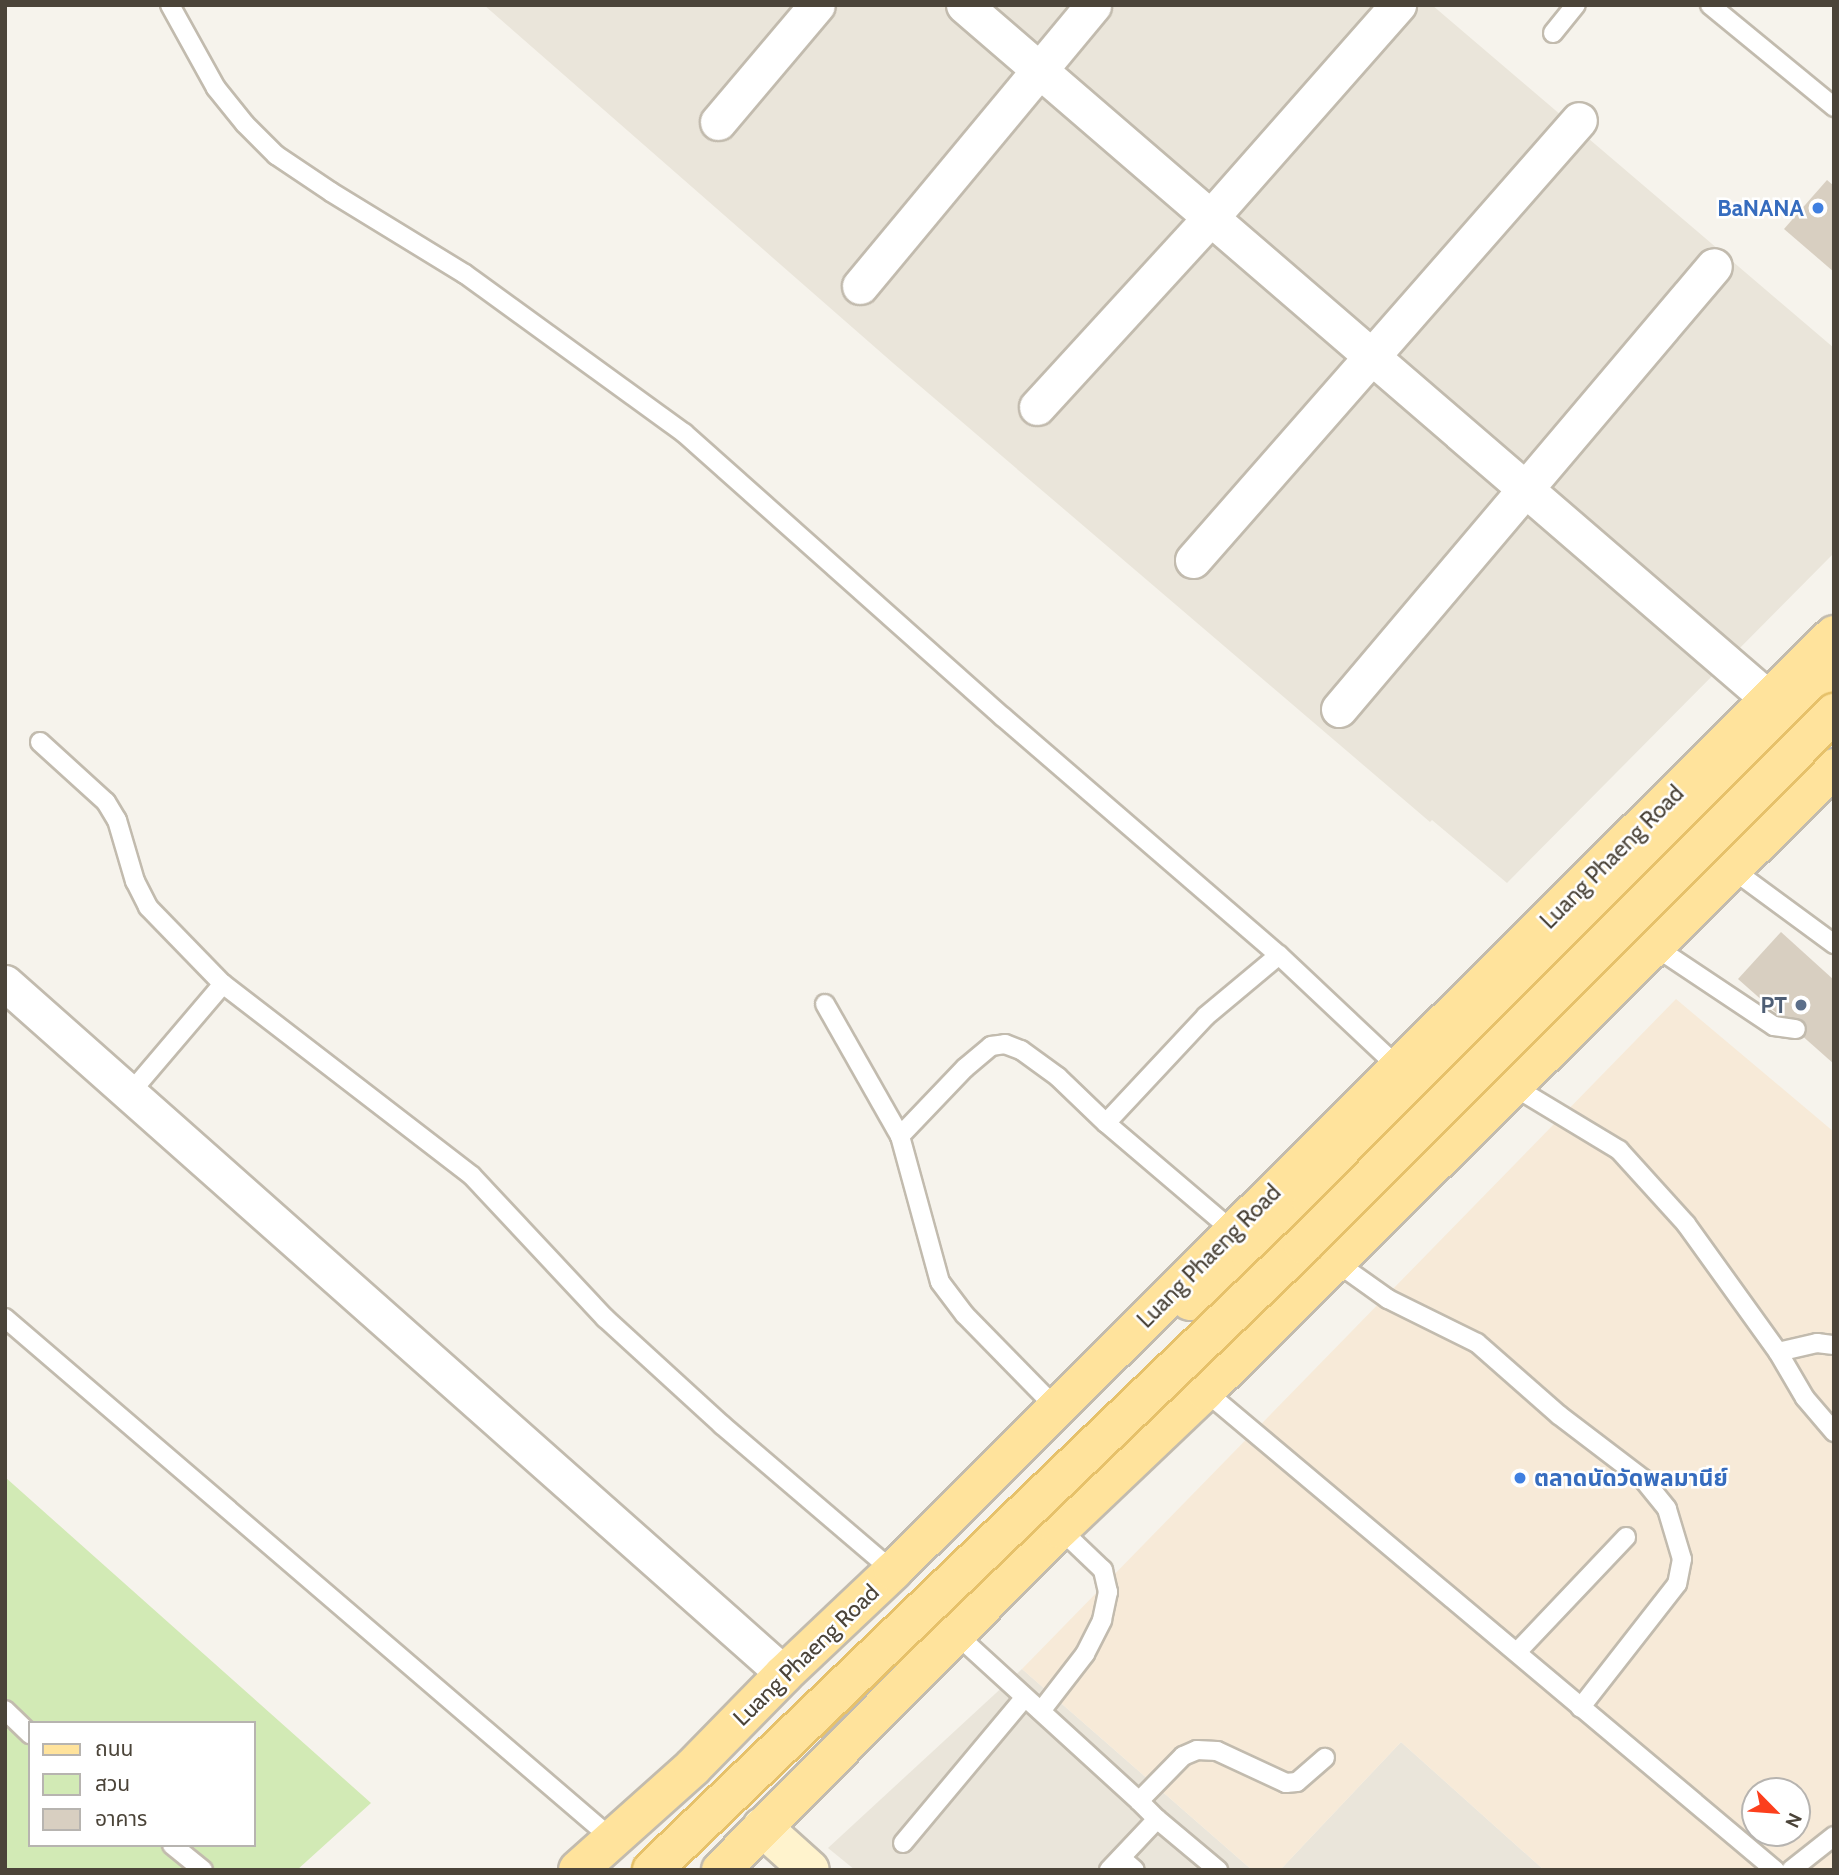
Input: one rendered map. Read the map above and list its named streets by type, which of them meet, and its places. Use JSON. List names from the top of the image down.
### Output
{
  "streets": {
    "main road": ["Luang Phaeng Road"]
  },
  "places": ["BaNANA", "PT", "ตลาดนัดวัดพลมานีย์"],
  "legend": ["ถนน", "สวน", "อาคาร"],
  "north": "bottom right"
}
